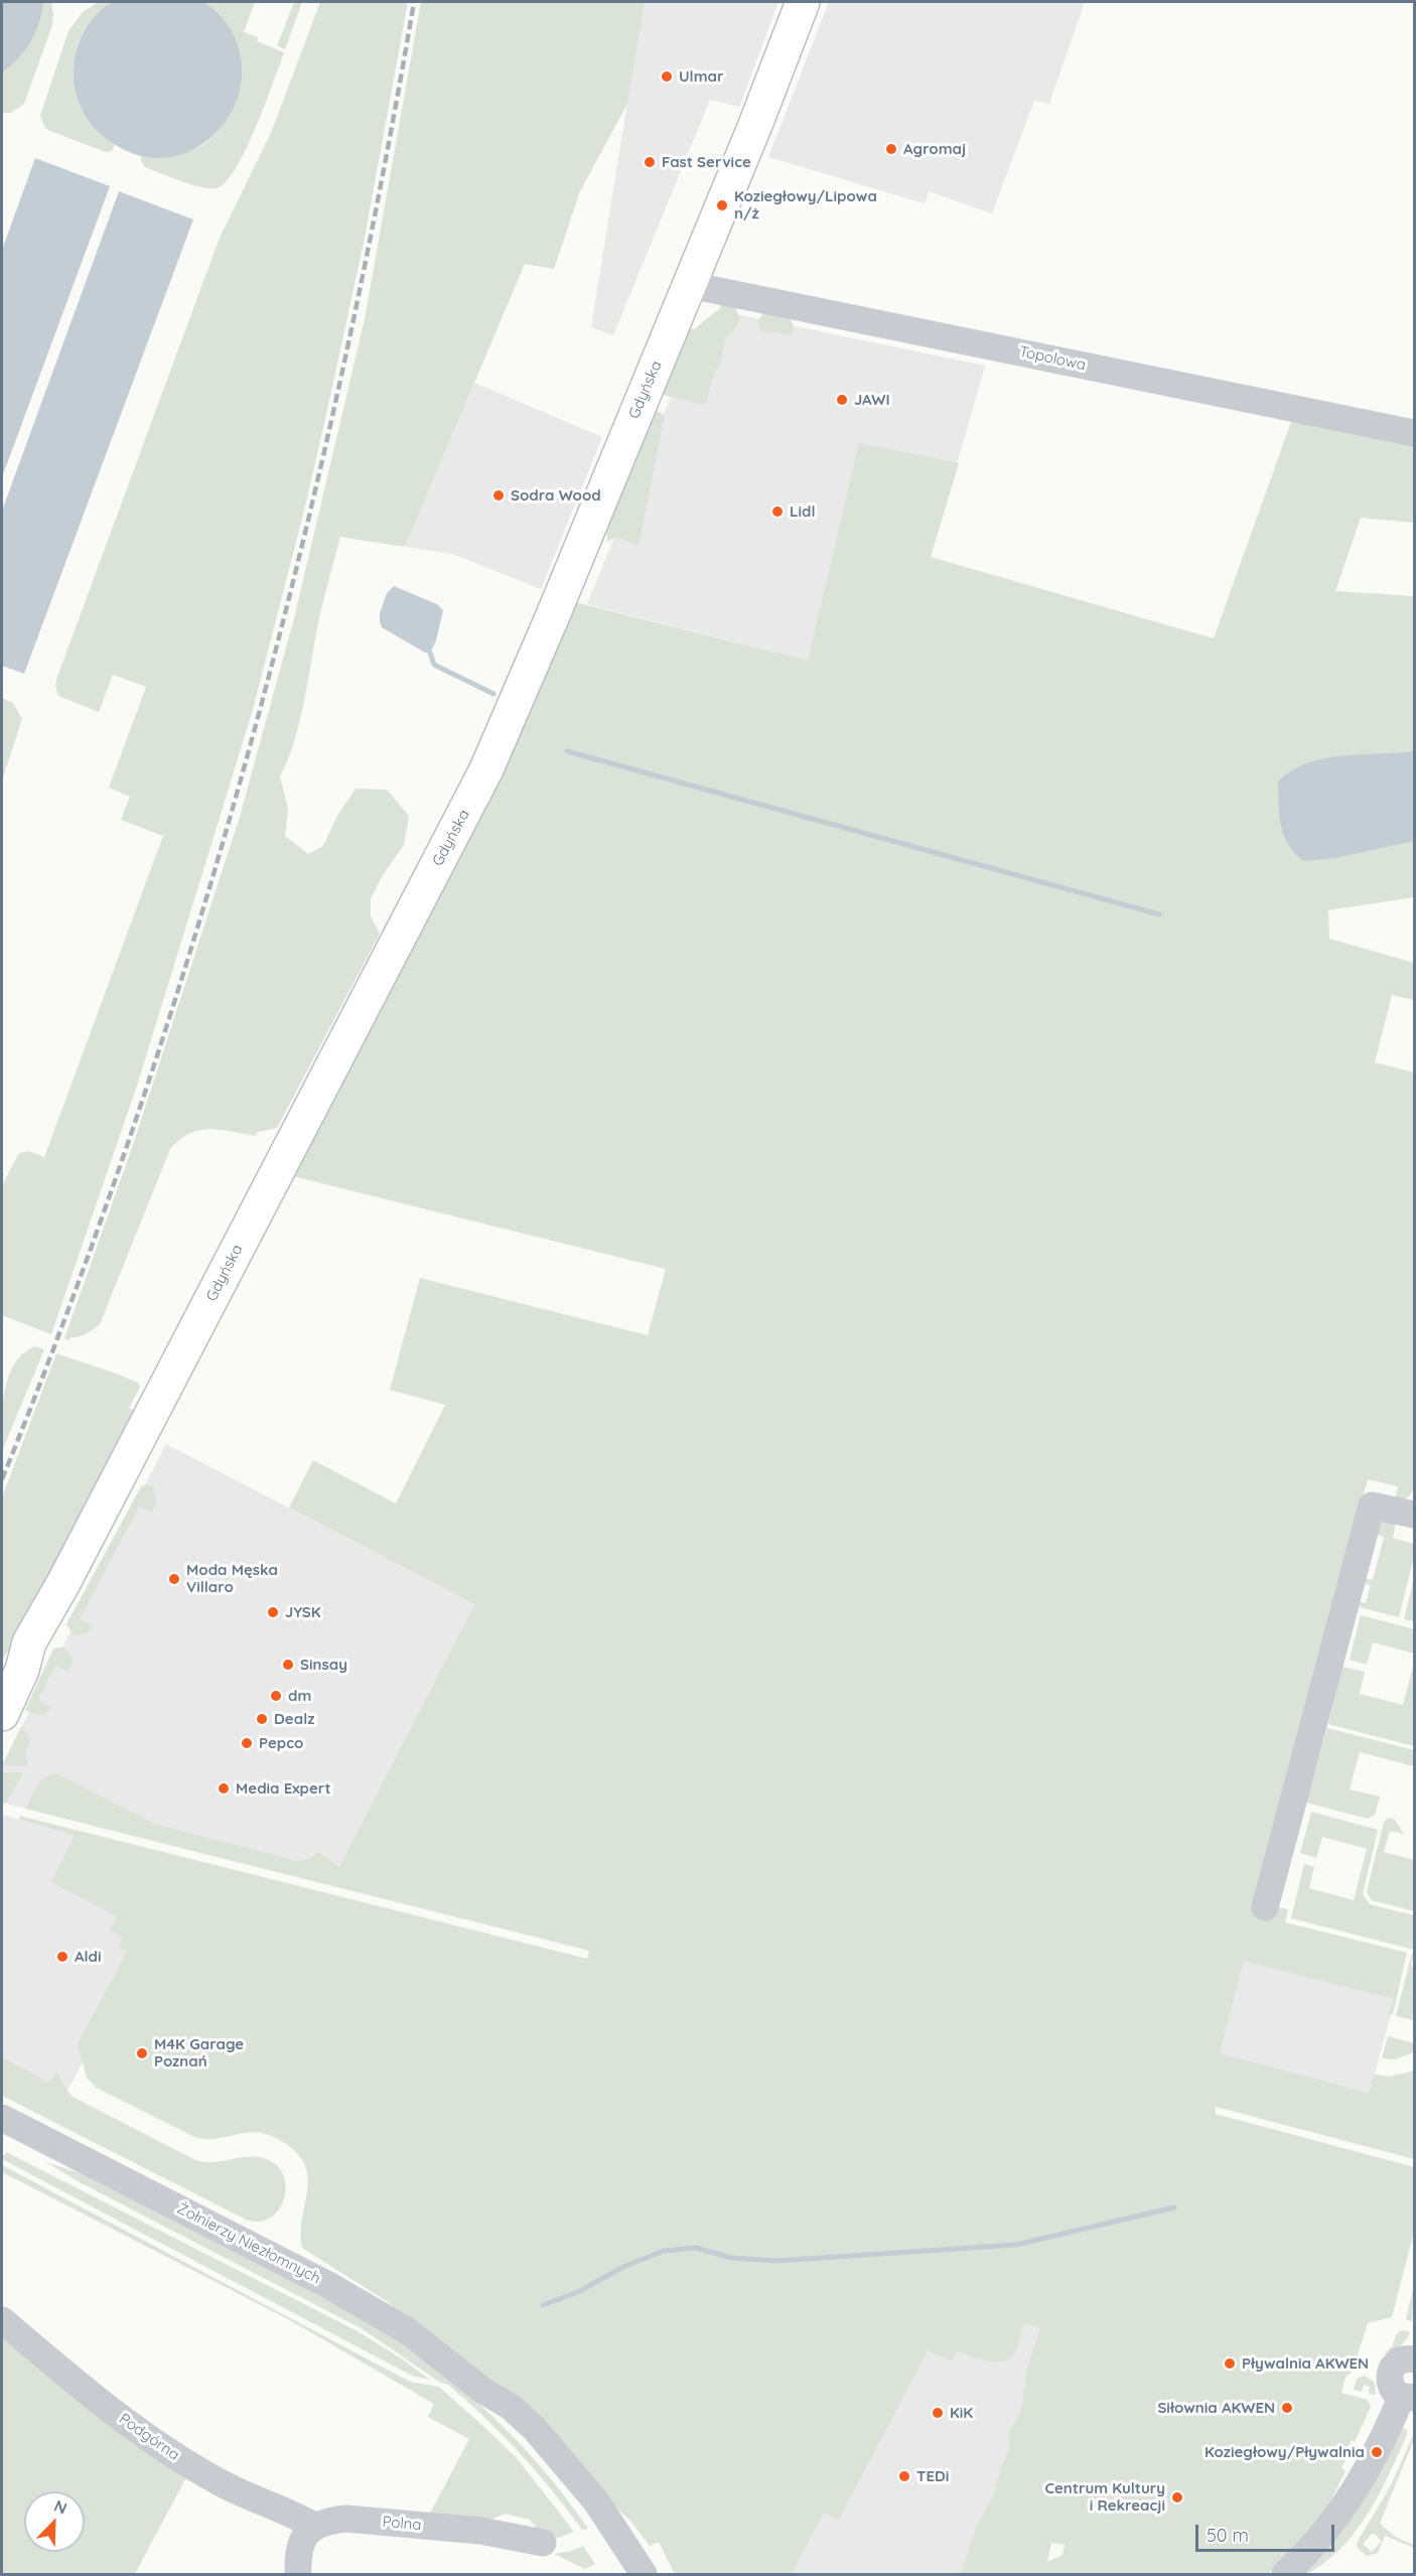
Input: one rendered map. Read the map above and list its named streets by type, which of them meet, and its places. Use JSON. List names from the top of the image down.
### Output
{
  "streets": {
    "main road": ["Gdyńska"],
    "street": [
      "Topolowa",
      "Żołnierzy Niezłomnych",
      "Podgórna",
      "Polna"
    ]
  },
  "crossings": [
    ["Topolowa", "Gdyńska"],
    ["Podgórna", "Polna"]
  ],
  "places": [
    "Ulmar",
    "Agromaj",
    "Fast Service",
    "Koziegłowy/Lipowa n/ż",
    "JAWI",
    "Sodra Wood",
    "Lidl",
    "Moda Męska Villaro",
    "JYSK",
    "Sinsay",
    "dm",
    "Dealz",
    "Pepco",
    "Media Expert",
    "Aldi",
    "M4K Garage Poznań",
    "Pływalnia AKWEN",
    "Siłownia AKWEN",
    "KiK",
    "Koziegłowy/Pływalnia",
    "TEDi",
    "Centrum Kultury i Rekreacji"
  ],
  "scale_bar": "50 m",
  "north": "top right"
}
